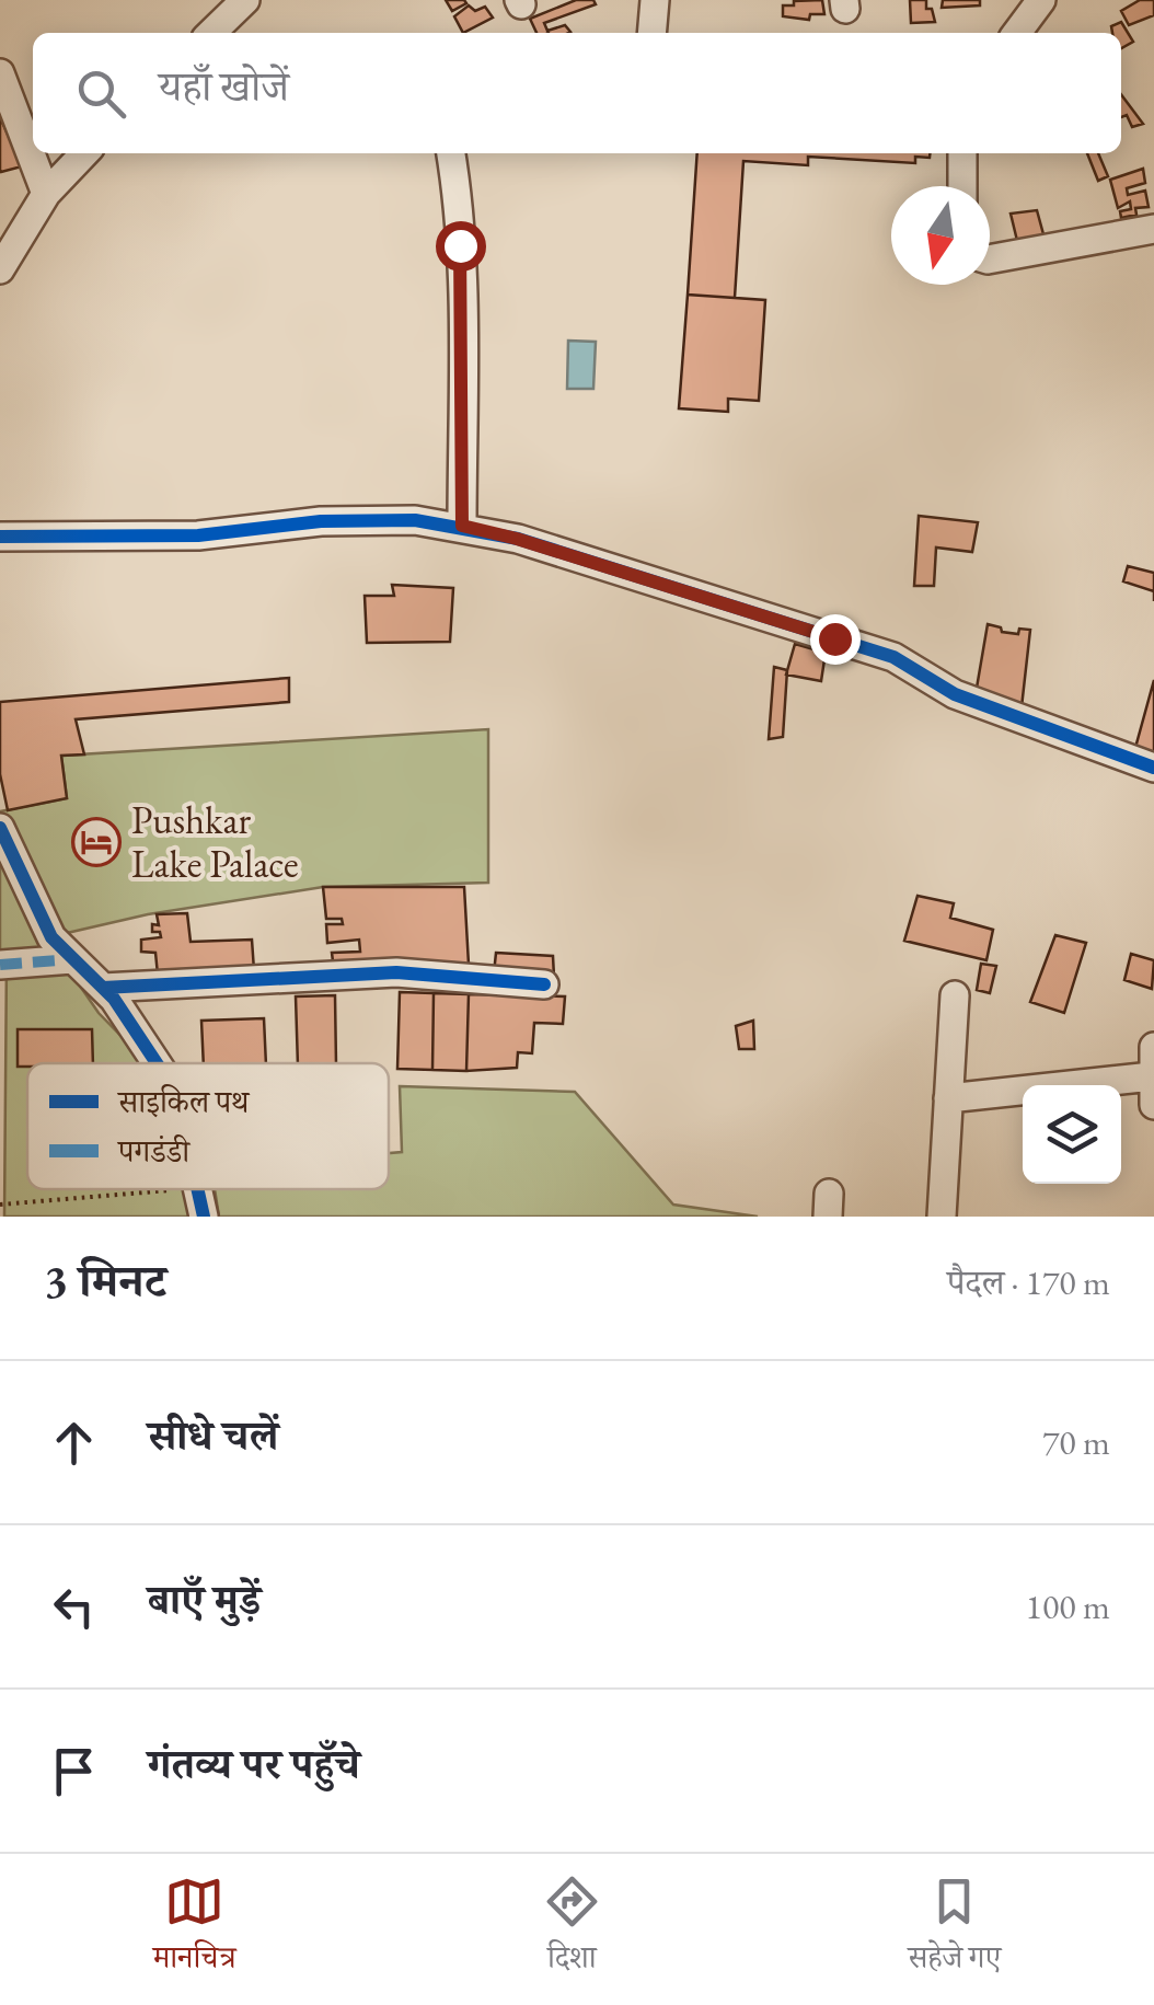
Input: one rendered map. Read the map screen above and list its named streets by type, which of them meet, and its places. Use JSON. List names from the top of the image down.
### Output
{
  "places": {
    "hotel": ["Pushkar Lake Palace"]
  },
  "legend": ["साइकिल पथ", "पगडंडी"],
  "north": "bottom",
  "page": {
    "search": "यहाँ खोजें",
    "heading": ["3 मिनट", "पैदल · 170 m"],
    "list": [
      ["सीधे चलें", "70 m"],
      ["बाएँ मुड़ें", "100 m"],
      "गंतव्य पर पहुँचे"
    ],
    "nav": ["मानचित्र", "दिशा", "सहेजे गए"]
  }
}
